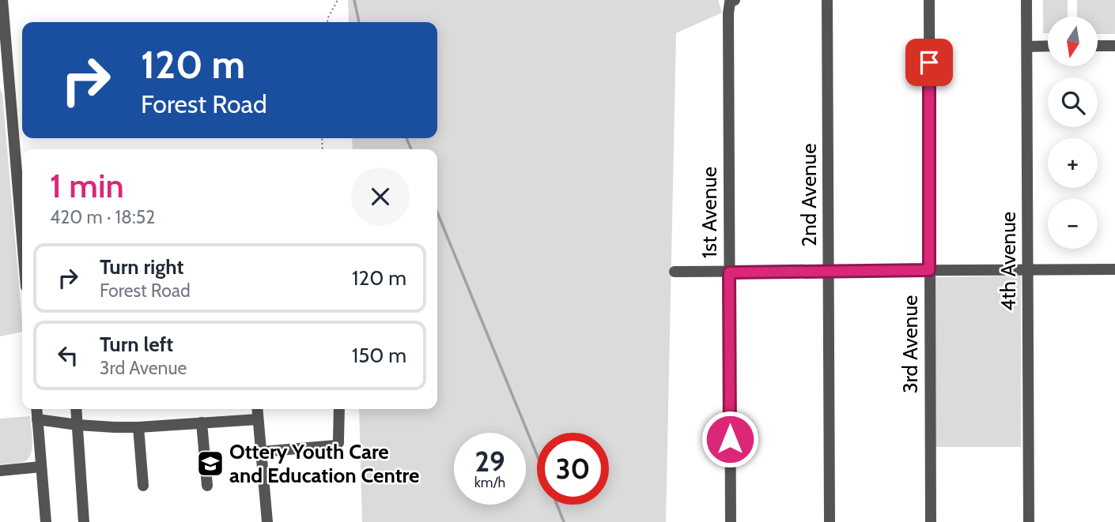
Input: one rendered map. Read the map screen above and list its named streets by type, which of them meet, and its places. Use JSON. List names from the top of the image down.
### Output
{
  "streets": {
    "street": [
      "2nd Avenue",
      "1st Avenue",
      "4th Avenue",
      "3rd Avenue"
    ]
  },
  "places": {
    "school or university": ["Ottery Youth Care and Education Centre"]
  },
  "north": "bottom",
  "page": {
    "map_buttons": ["+", "−"],
    "turn": ["120 m", "Forest Road"],
    "heading": ["1 min", "420 m · 18:52"],
    "list": [
      {
        "name": "Turn right",
        "note": "Forest Road",
        "value": "120 m"
      },
      {
        "name": "Turn left",
        "note": "3rd Avenue",
        "value": "150 m"
      }
    ],
    "speed": "29 km/h",
    "limit": "30"
  }
}
